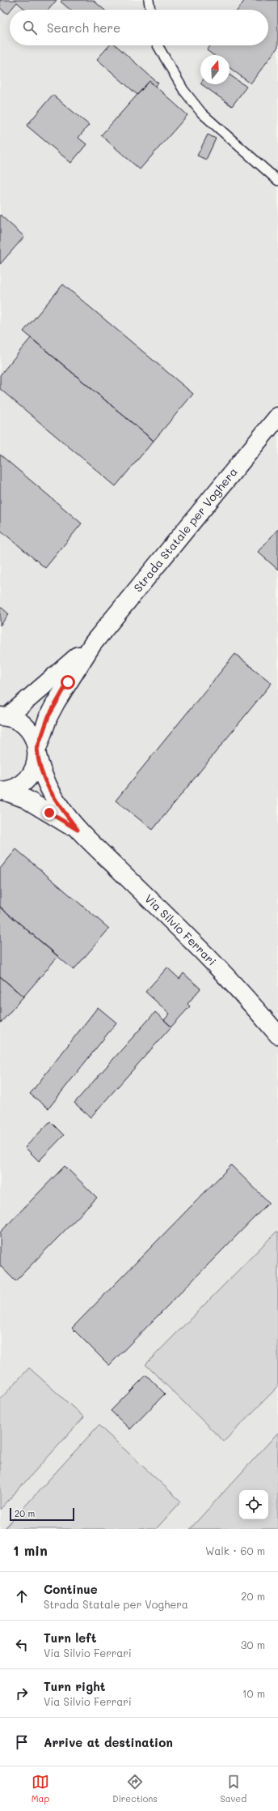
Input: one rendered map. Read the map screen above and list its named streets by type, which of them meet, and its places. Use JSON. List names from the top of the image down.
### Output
{
  "streets": {
    "main road": ["Strada Statale per Voghera", "Via Silvio Ferrari"]
  },
  "crossings": [
    ["Strada Statale per Voghera", "Via Silvio Ferrari"]
  ],
  "scale_bar": "20 m",
  "north": "top",
  "page": {
    "search": "Search here",
    "scale": "20 m",
    "heading": ["1 min", "Walk · 60 m"],
    "list": [
      ["Continue", "Strada Statale per Voghera", "20 m"],
      ["Turn left", "Via Silvio Ferrari", "30 m"],
      ["Turn right", "Via Silvio Ferrari", "10 m"],
      "Arrive at destination"
    ],
    "nav": ["Map", "Directions", "Saved"]
  }
}
